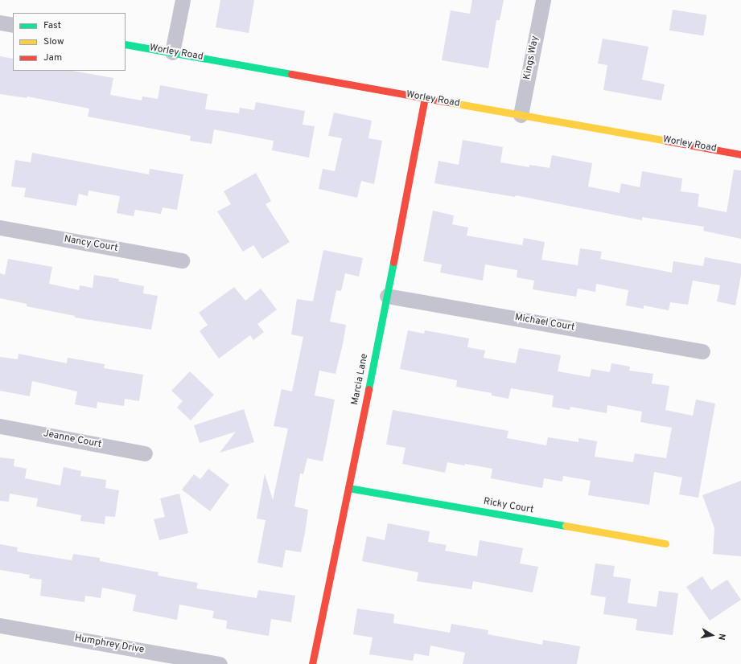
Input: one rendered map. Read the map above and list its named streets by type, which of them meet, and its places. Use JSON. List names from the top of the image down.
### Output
{
  "streets": {
    "street": [
      "Worley Road",
      "Kings Way",
      "Nancy Court",
      "Michael Court",
      "Marcia Lane",
      "Jeanne Court",
      "Ricky Court",
      "Humphrey Drive"
    ]
  },
  "crossings": [
    ["Worley Road", "Kings Way"],
    ["Worley Road", "Marcia Lane"],
    ["Michael Court", "Marcia Lane"],
    ["Marcia Lane", "Ricky Court"]
  ],
  "legend": ["Fast", "Slow", "Jam"],
  "north": "right"
}
